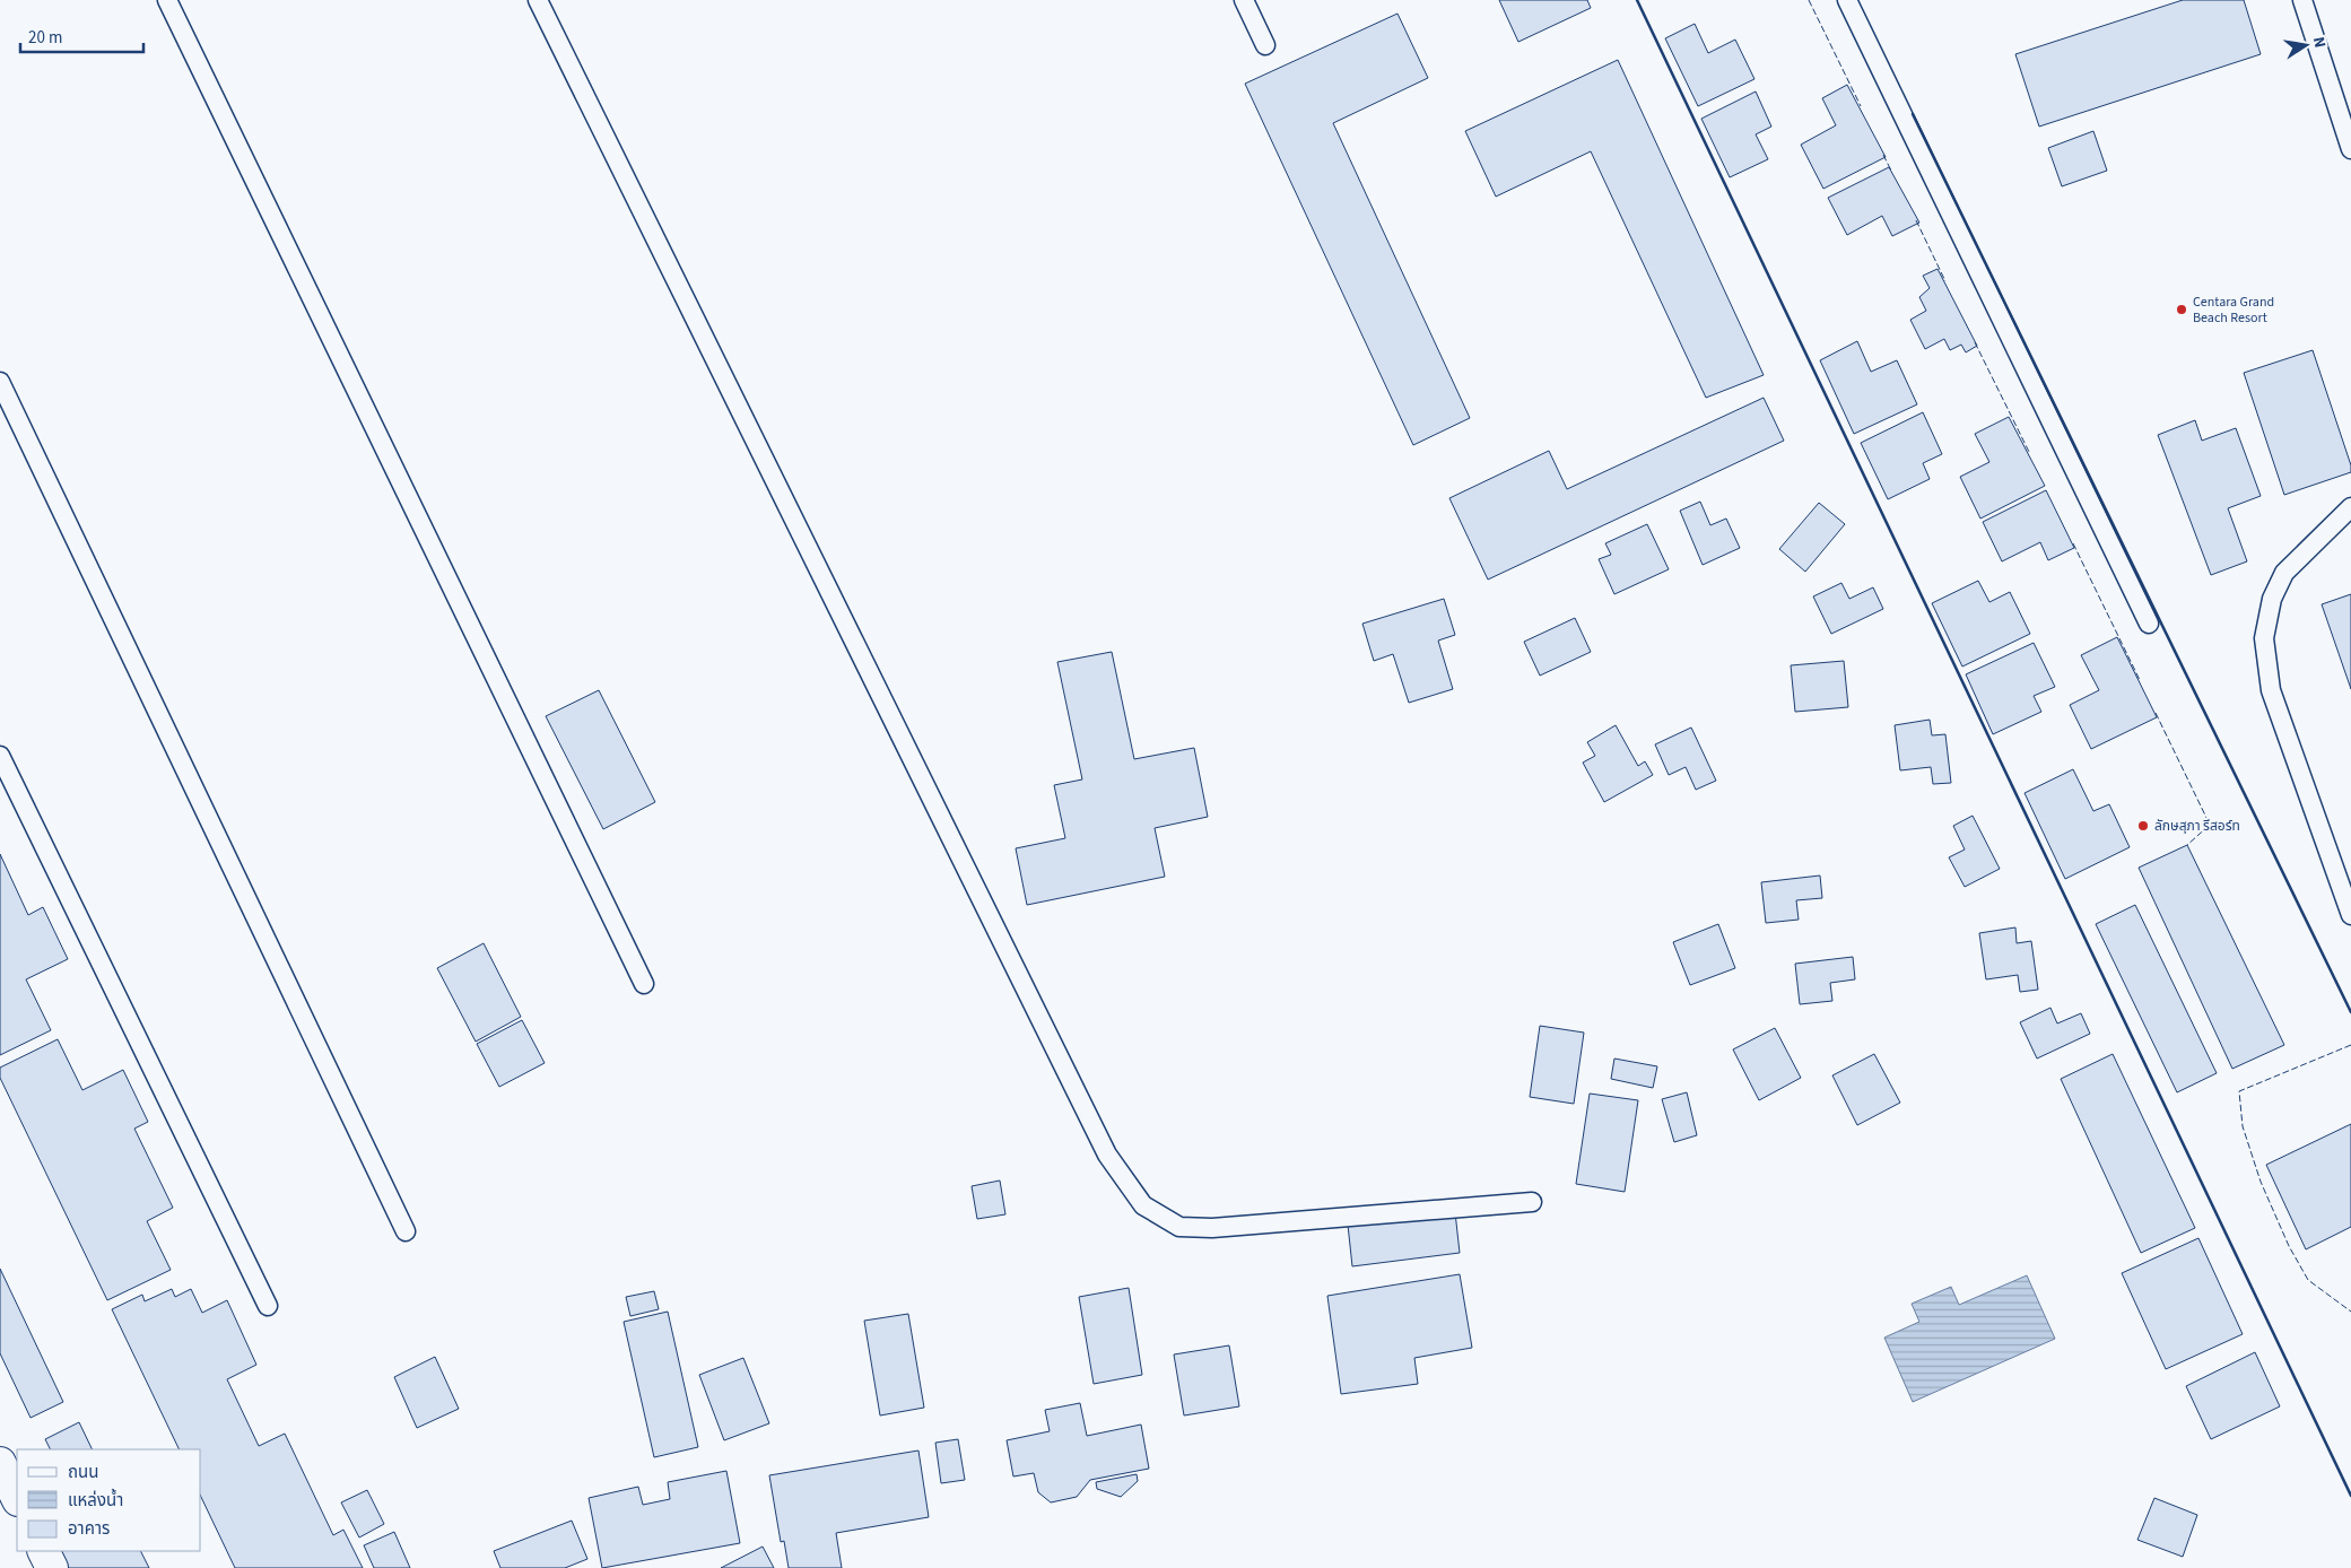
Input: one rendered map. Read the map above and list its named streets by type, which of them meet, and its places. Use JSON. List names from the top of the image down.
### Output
{
  "places": ["Centara Grand Beach Resort", "ลักษสุภา รีสอร์ท"],
  "legend": ["ถนน", "แหล่งน้ำ", "อาคาร"],
  "scale_bar": "20 m",
  "north": "right"
}
